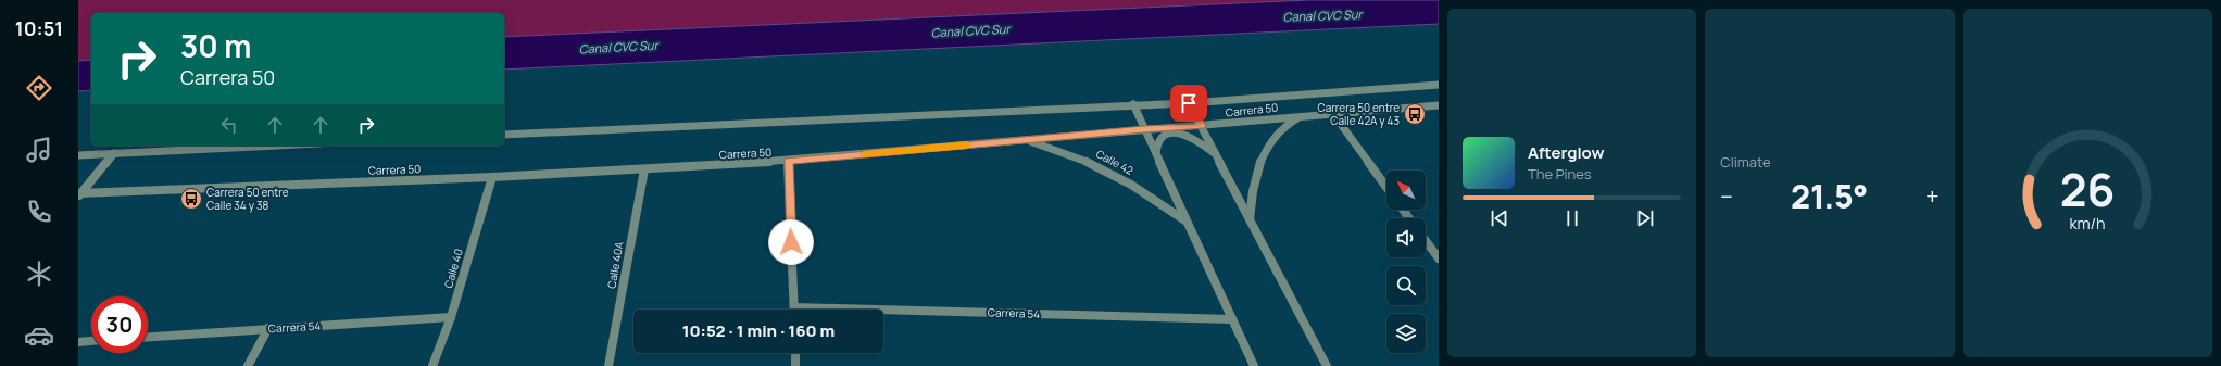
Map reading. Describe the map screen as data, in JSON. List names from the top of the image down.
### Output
{
  "streets": {
    "street": [
      "Carrera 50",
      "Calle 42",
      "Calle 40A",
      "Calle 40",
      "Carrera 54"
    ]
  },
  "crossings": [
    ["Carrera 50", "Calle 42"],
    ["Carrera 50", "Calle 40A"],
    ["Carrera 50", "Calle 40"],
    ["Calle 40", "Carrera 54"]
  ],
  "water": ["Canal CVC Sur"],
  "places": {
    "bus stop": ["Carrera 50 entre Calle 42A y 43", "Carrera 50 entre Calle 34 y 38"]
  },
  "north": "top left",
  "page": {
    "tabs": "10:51",
    "tile": "Climate",
    "turn": ["30 m", "Carrera 50"],
    "song": ["Afterglow", "The Pines"],
    "heat": ["−", "21.5°", "+"],
    "limit": "30",
    "trip": "10:52 · 1 min · 160 m",
    "gauge": ["26", "km/h"]
  }
}
